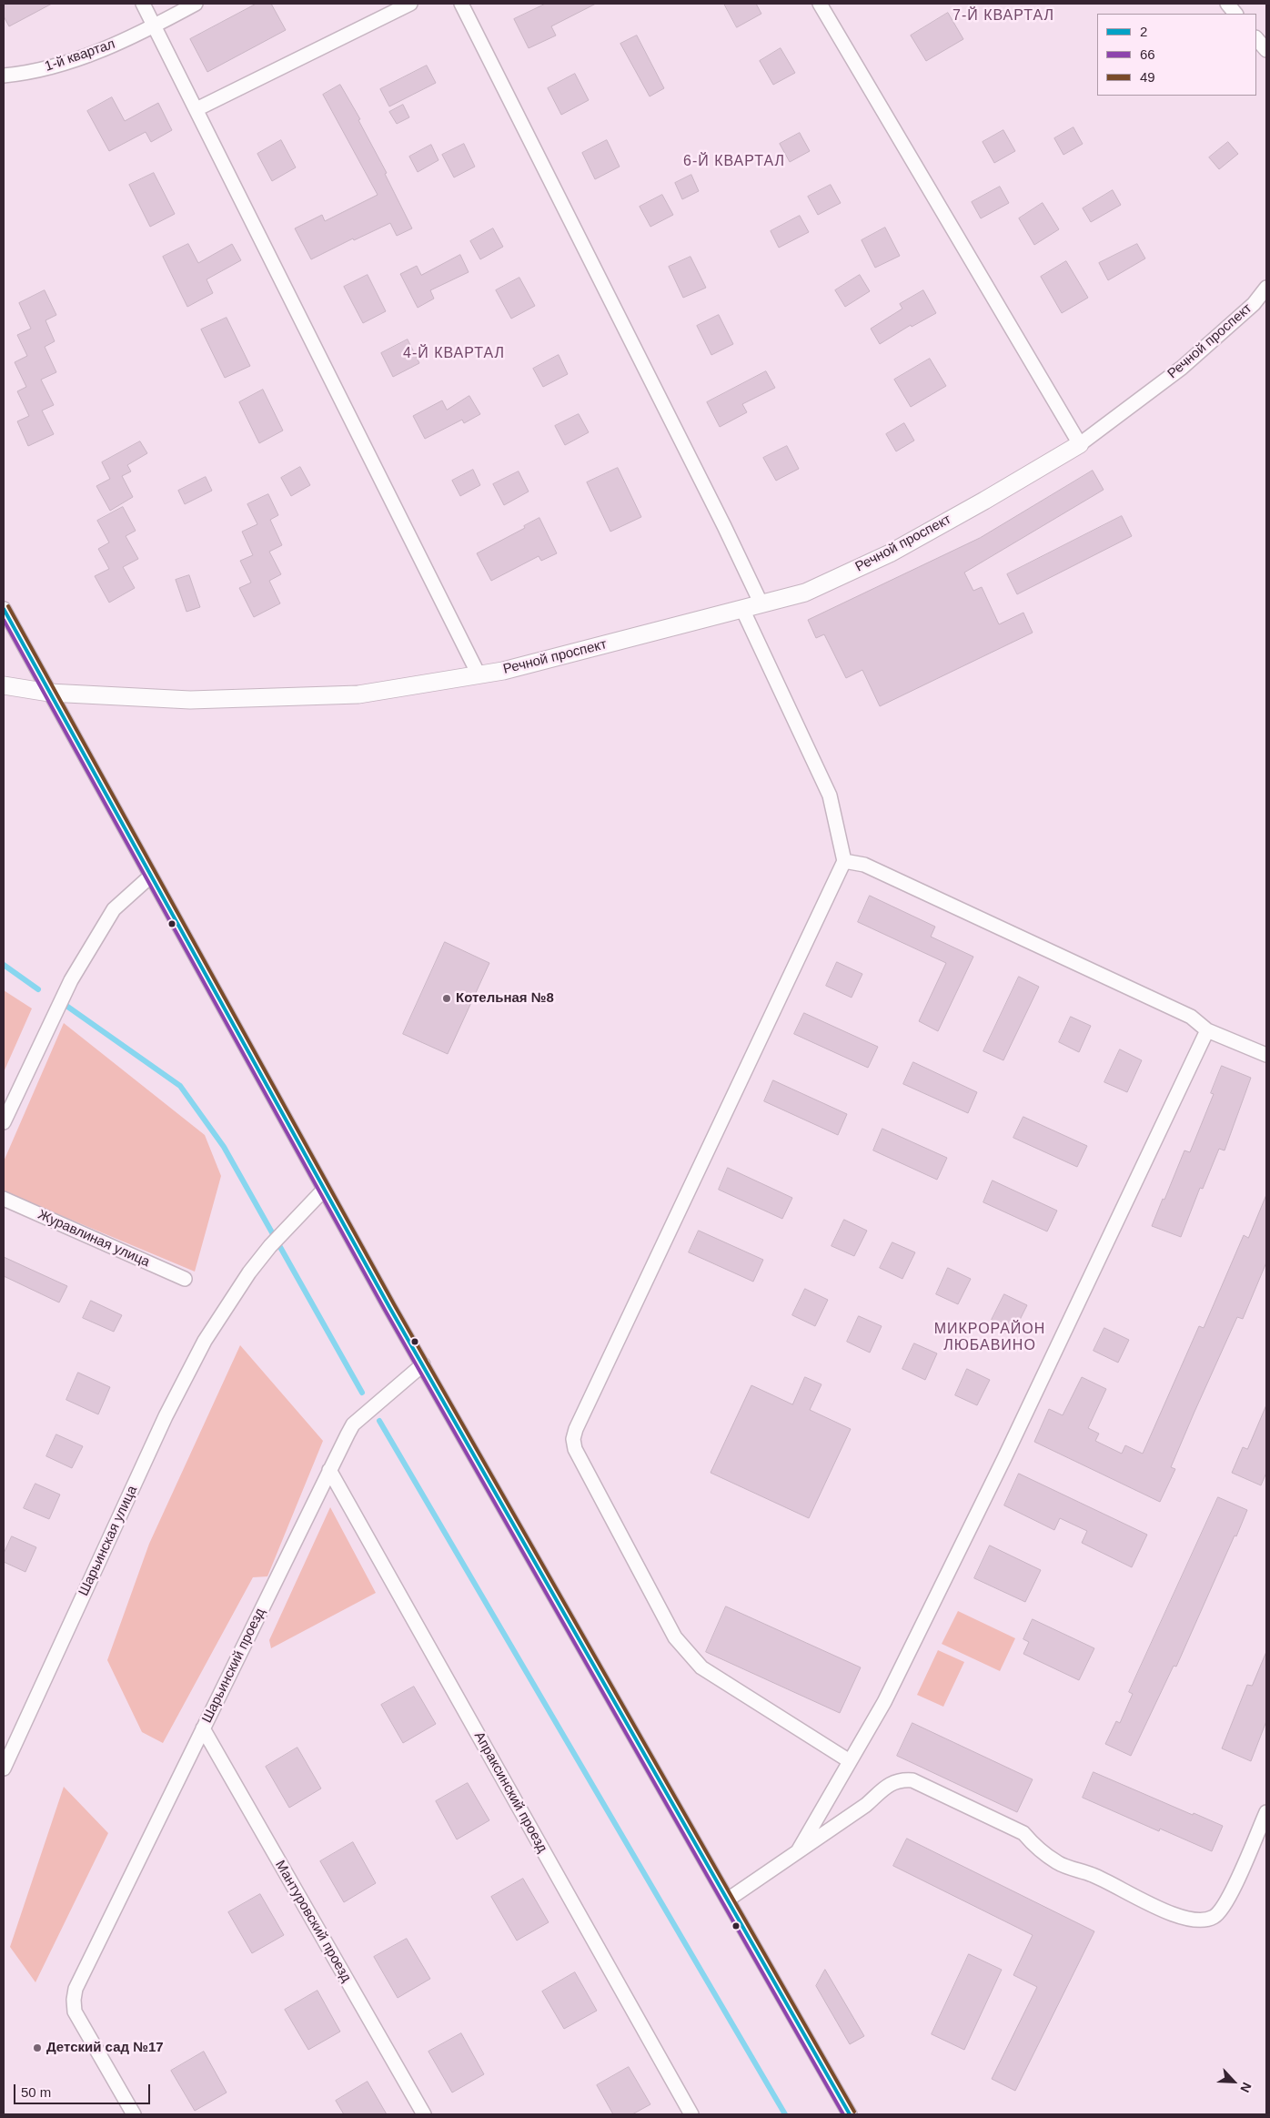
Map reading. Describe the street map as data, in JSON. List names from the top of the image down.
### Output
{
  "streets": {
    "street": [
      "1-й квартал",
      "Речной проспект",
      "Журавлиная улица",
      "Шарьинская улица",
      "Шарьинский проезд",
      "Апраксинский проезд",
      "Мантуровский проезд"
    ]
  },
  "crossings": [
    ["Шарьинский проезд", "Апраксинский проезд"],
    ["Шарьинский проезд", "Мантуровский проезд"]
  ],
  "districts": [
    "7-Й КВАРТАЛ",
    "6-Й КВАРТАЛ",
    "4-Й КВАРТАЛ",
    "МИКРОРАЙОН ЛЮБАВИНО"
  ],
  "places": ["Котельная №8", "Детский сад №17"],
  "lines": ["transit line 49", "transit line 2", "transit line 66"],
  "legend": ["2", "66", "49"],
  "scale_bar": "50 m",
  "north": "bottom right"
}
